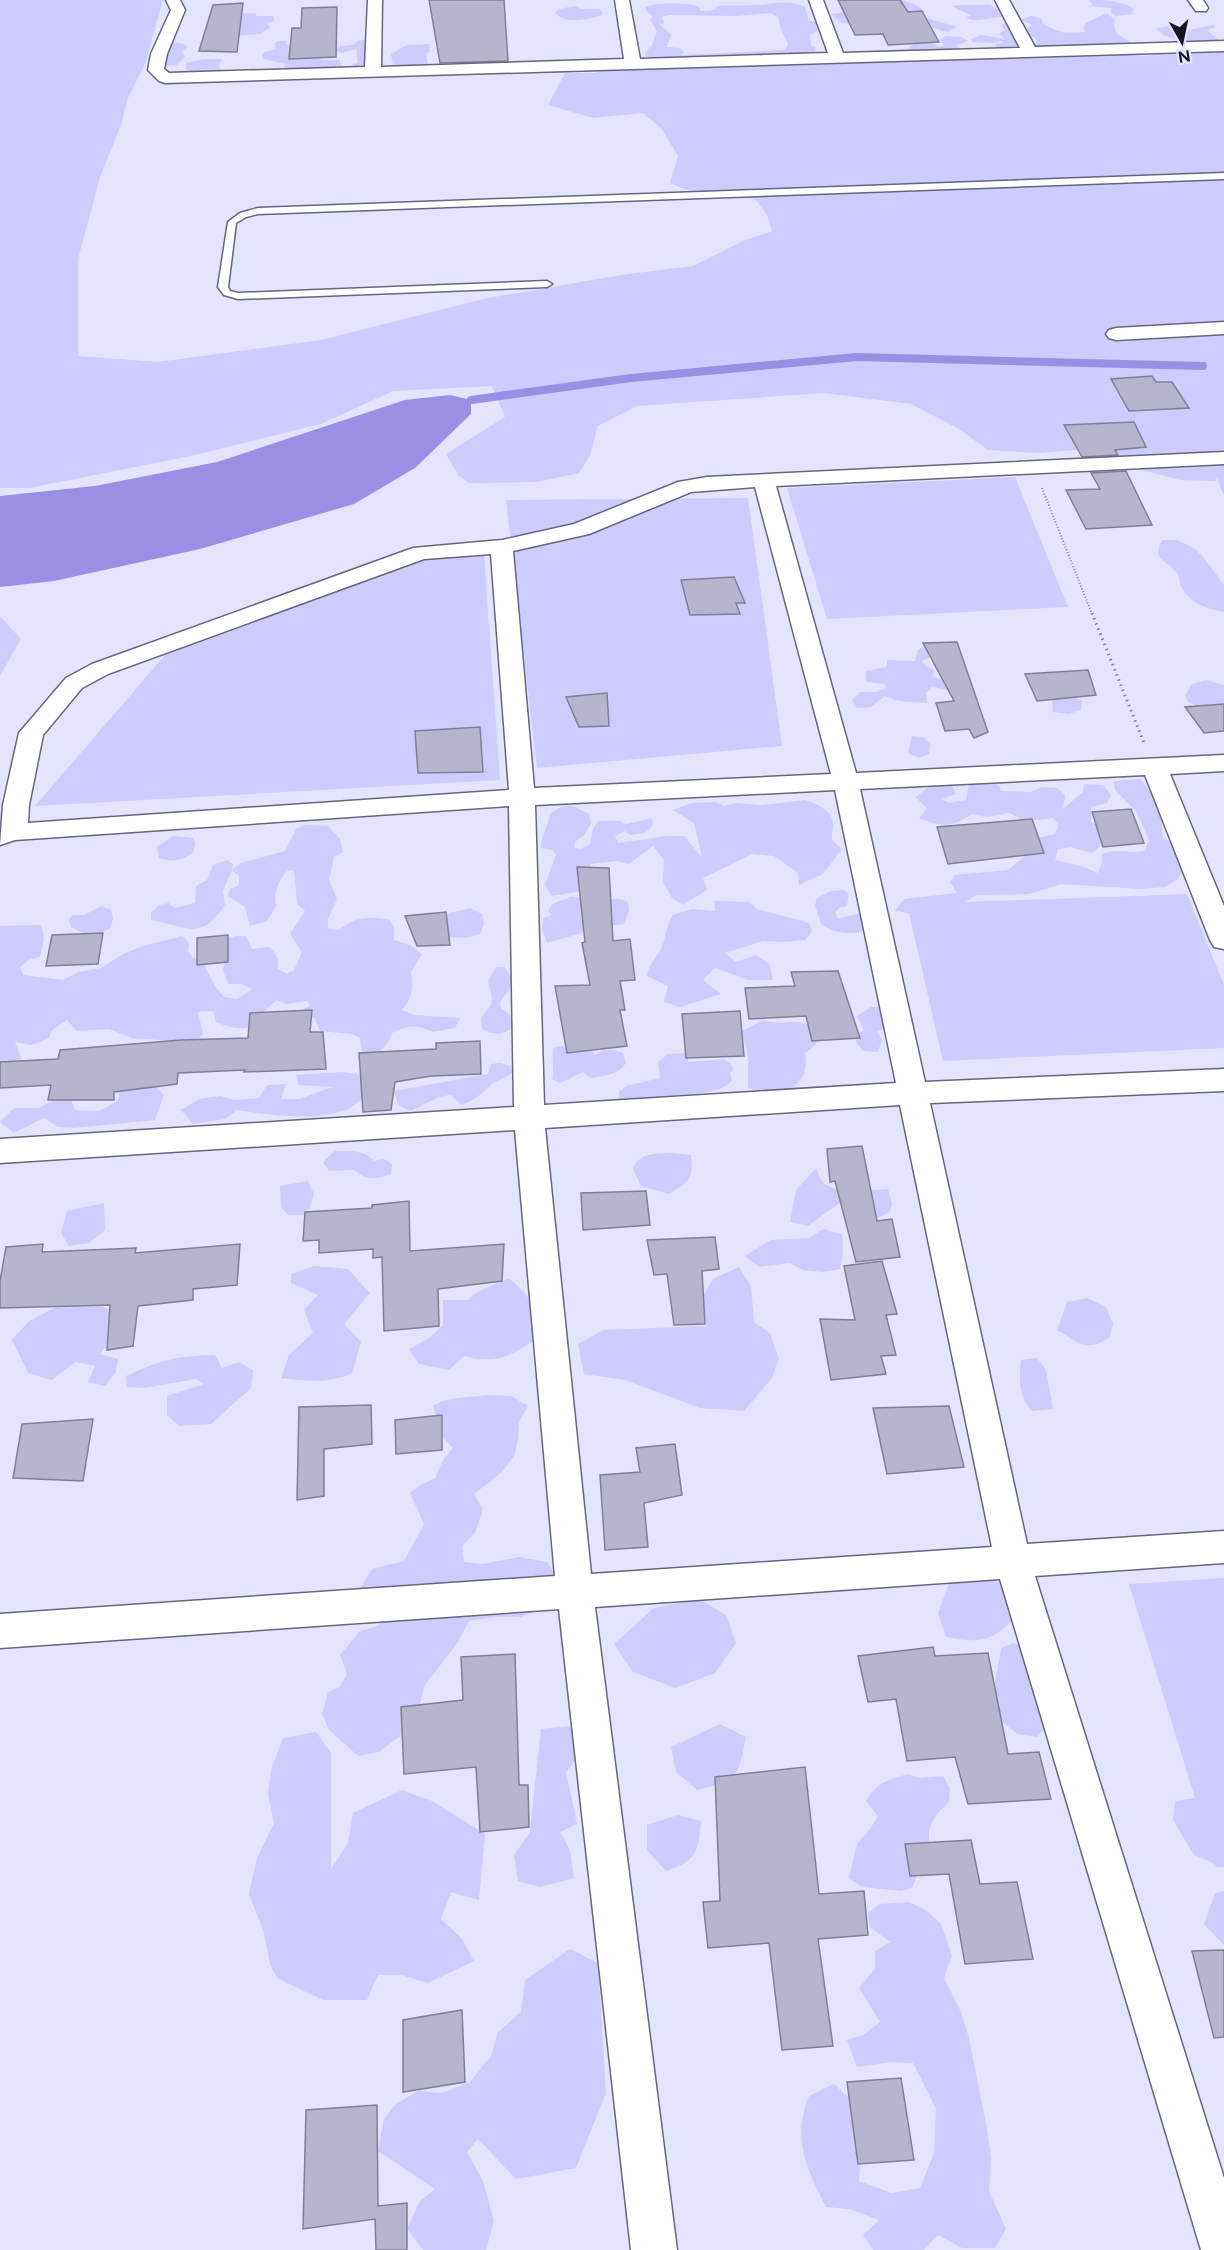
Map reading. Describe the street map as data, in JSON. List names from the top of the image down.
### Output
{
  "north": "bottom"
}
